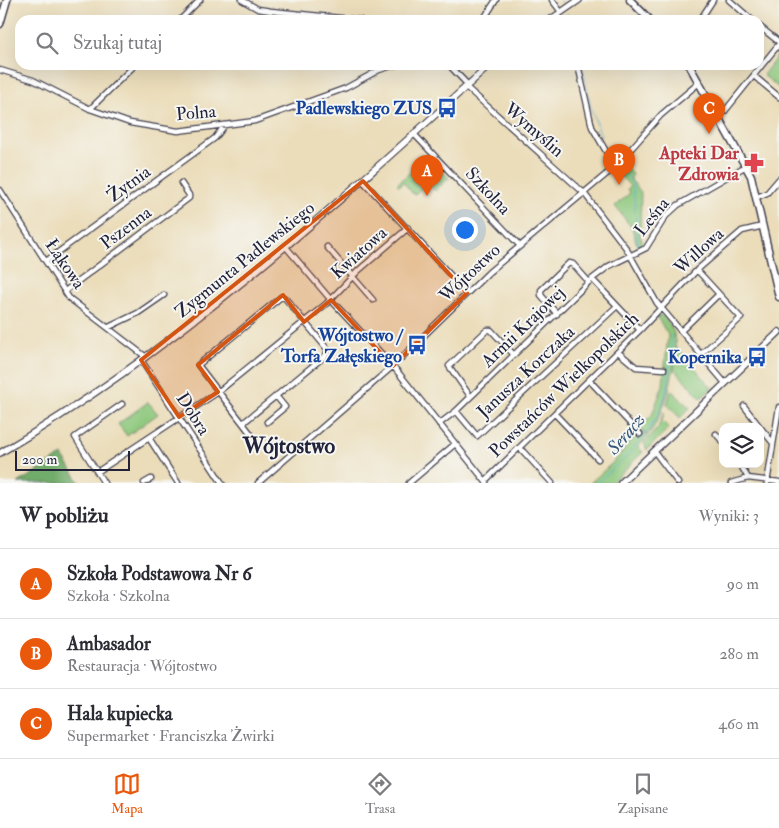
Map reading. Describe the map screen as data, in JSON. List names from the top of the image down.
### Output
{
  "streets": {
    "street": [
      "Polna",
      "Wymyślin",
      "Żytnia",
      "Szkolna",
      "Leśna",
      "Pszenna",
      "Willowa",
      "Kwiatowa",
      "Zygmunta Padlewskiego",
      "Łąkowa",
      "Wójtostwo",
      "Armii Krajowej",
      "Janusza Korczaka",
      "Powstańców Wielkopolskich",
      "Dobra"
    ]
  },
  "crossings": [
    ["Polna", "Żytnia"],
    ["Wymyślin", "Leśna"],
    ["Wymyślin", "Willowa"],
    ["Wymyślin", "Zygmunta Padlewskiego"],
    ["Wymyślin", "Wójtostwo"],
    ["Wymyślin", "Armii Krajowej"],
    ["Wymyślin", "Powstańców Wielkopolskich"],
    ["Żytnia", "Łąkowa"],
    ["Szkolna", "Zygmunta Padlewskiego"],
    ["Szkolna", "Wójtostwo"],
    ["Leśna", "Armii Krajowej"],
    ["Pszenna", "Łąkowa"],
    ["Willowa", "Powstańców Wielkopolskich"],
    ["Kwiatowa", "Dobra"],
    ["Zygmunta Padlewskiego", "Łąkowa"],
    ["Zygmunta Padlewskiego", "Dobra"],
    ["Łąkowa", "Dobra"],
    ["Armii Krajowej", "Janusza Korczaka"]
  ],
  "districts": ["Wójtostwo"],
  "water": ["Seracz"],
  "places": {
    "bus stop": ["Padlewskiego ZUS", "Wójtostwo / Torfa Załęskiego", "Kopernika"],
    "pharmacy": ["Apteki Dar Zdrowia"]
  },
  "scale_bar": "200 m",
  "page": {
    "search": "Szukaj tutaj",
    "pins": ["C", "B", "A"],
    "scale": "200 m",
    "heading": ["W pobliżu", "Wyniki: 3"],
    "list": [
      {
        "mark": "A",
        "name": "Szkoła Podstawowa Nr 6",
        "note": "Szkoła · Szkolna",
        "value": "90 m"
      },
      {
        "mark": "B",
        "name": "Ambasador",
        "note": "Restauracja · Wójtostwo",
        "value": "280 m"
      },
      {
        "mark": "C",
        "name": "Hala kupiecka",
        "note": "Supermarket · Franciszka Żwirki",
        "value": "460 m"
      }
    ],
    "nav": ["Mapa", "Trasa", "Zapisane"]
  }
}
